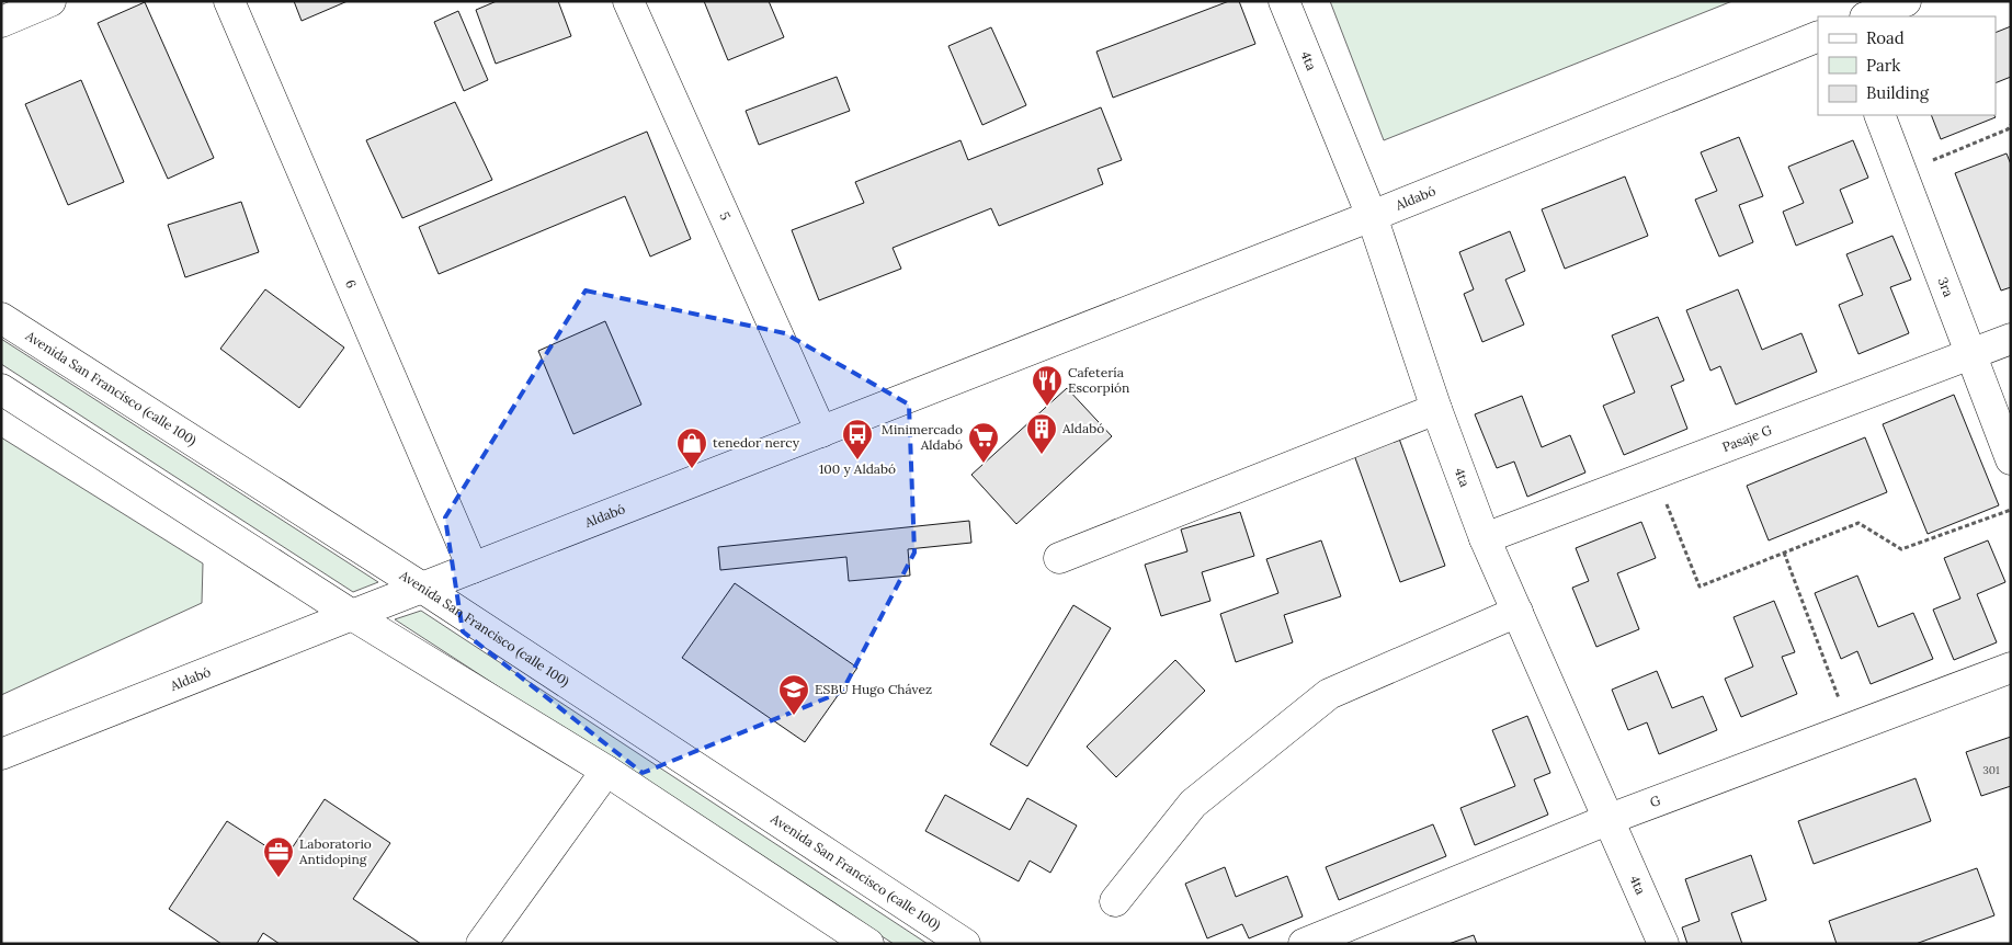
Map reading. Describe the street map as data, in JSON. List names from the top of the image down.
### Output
{
  "streets": {
    "main road": [
      "4ta",
      "Aldabó",
      "5",
      "6",
      "3ra",
      "Avenida San Francisco (calle 100)",
      "Pasaje G",
      "G"
    ]
  },
  "crossings": [
    ["4ta", "Aldabó"],
    ["4ta", "Pasaje G"],
    ["4ta", "G"],
    ["Aldabó", "5"],
    ["Aldabó", "6"],
    ["Aldabó", "Avenida San Francisco (calle 100)"],
    ["3ra", "Pasaje G"]
  ],
  "places": {
    "restaurant": ["Cafetería Escorpión"],
    "building": ["Aldabó"],
    "bus stop": ["100 y Aldabó"],
    "supermarket": ["Minimercado Aldabó"],
    "shop": ["tenedor nercy"],
    "school or university": ["ESBU Hugo Chávez"],
    "office": ["Laboratorio Antidoping"]
  },
  "house_numbers": ["301"],
  "legend": ["Road", "Park", "Building"]
}
